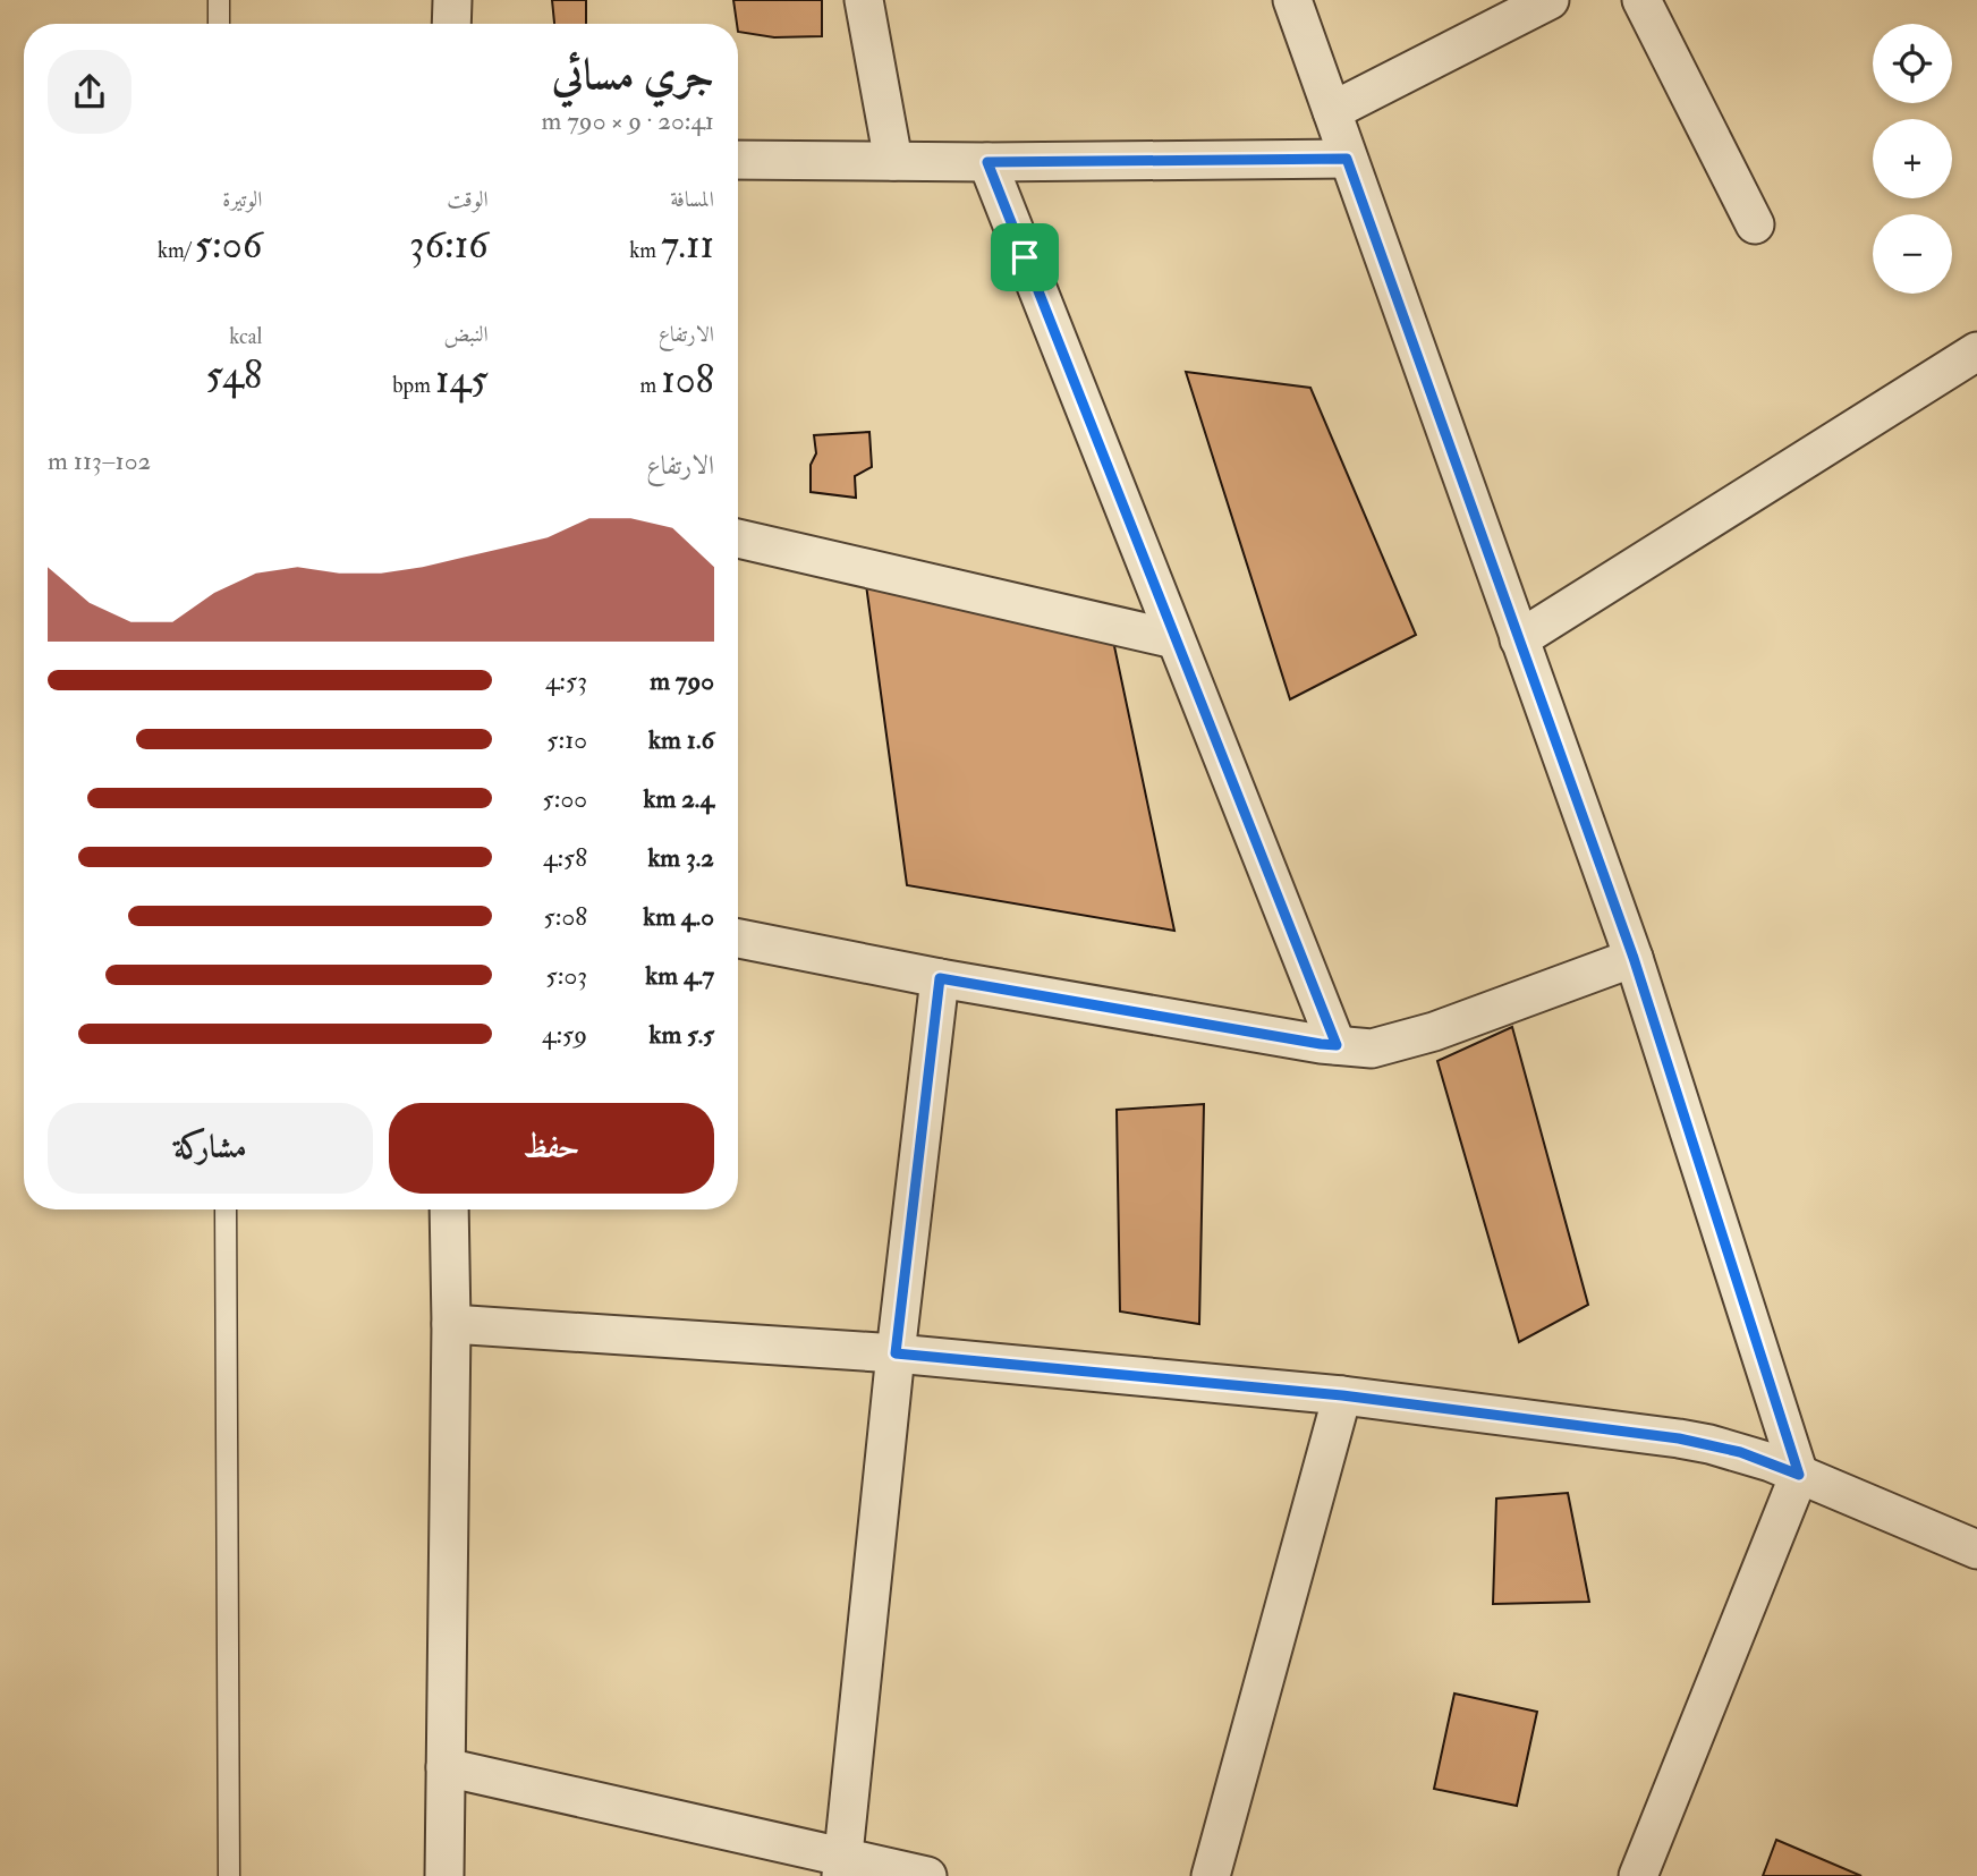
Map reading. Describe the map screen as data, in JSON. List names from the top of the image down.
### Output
{
  "page": {
    "map_buttons": ["+", "−"],
    "heading": ["جري مسائي", "20:41 · 9 × 790 m"],
    "stats": [
      ["المسافة", "7.11 km"],
      ["الوقت", "36:16"],
      ["الوتيرة", "5:06 /km"],
      ["الارتفاع", "108 m"],
      ["النبض", "145 bpm"],
      ["kcal", "548"]
    ],
    "chart": ["الارتفاع", "102–113 m"],
    "list": [
      {
        "name": "790 m",
        "note": "4:53"
      },
      {
        "name": "1.6 km",
        "note": "5:10"
      },
      {
        "name": "2.4 km",
        "note": "5:00"
      },
      {
        "name": "3.2 km",
        "note": "4:58"
      },
      {
        "name": "4.0 km",
        "note": "5:08"
      },
      {
        "name": "4.7 km",
        "note": "5:03"
      },
      {
        "name": "5.5 km",
        "note": "4:59"
      }
    ],
    "buttons": ["حفظ", "مشاركة"]
  }
}
